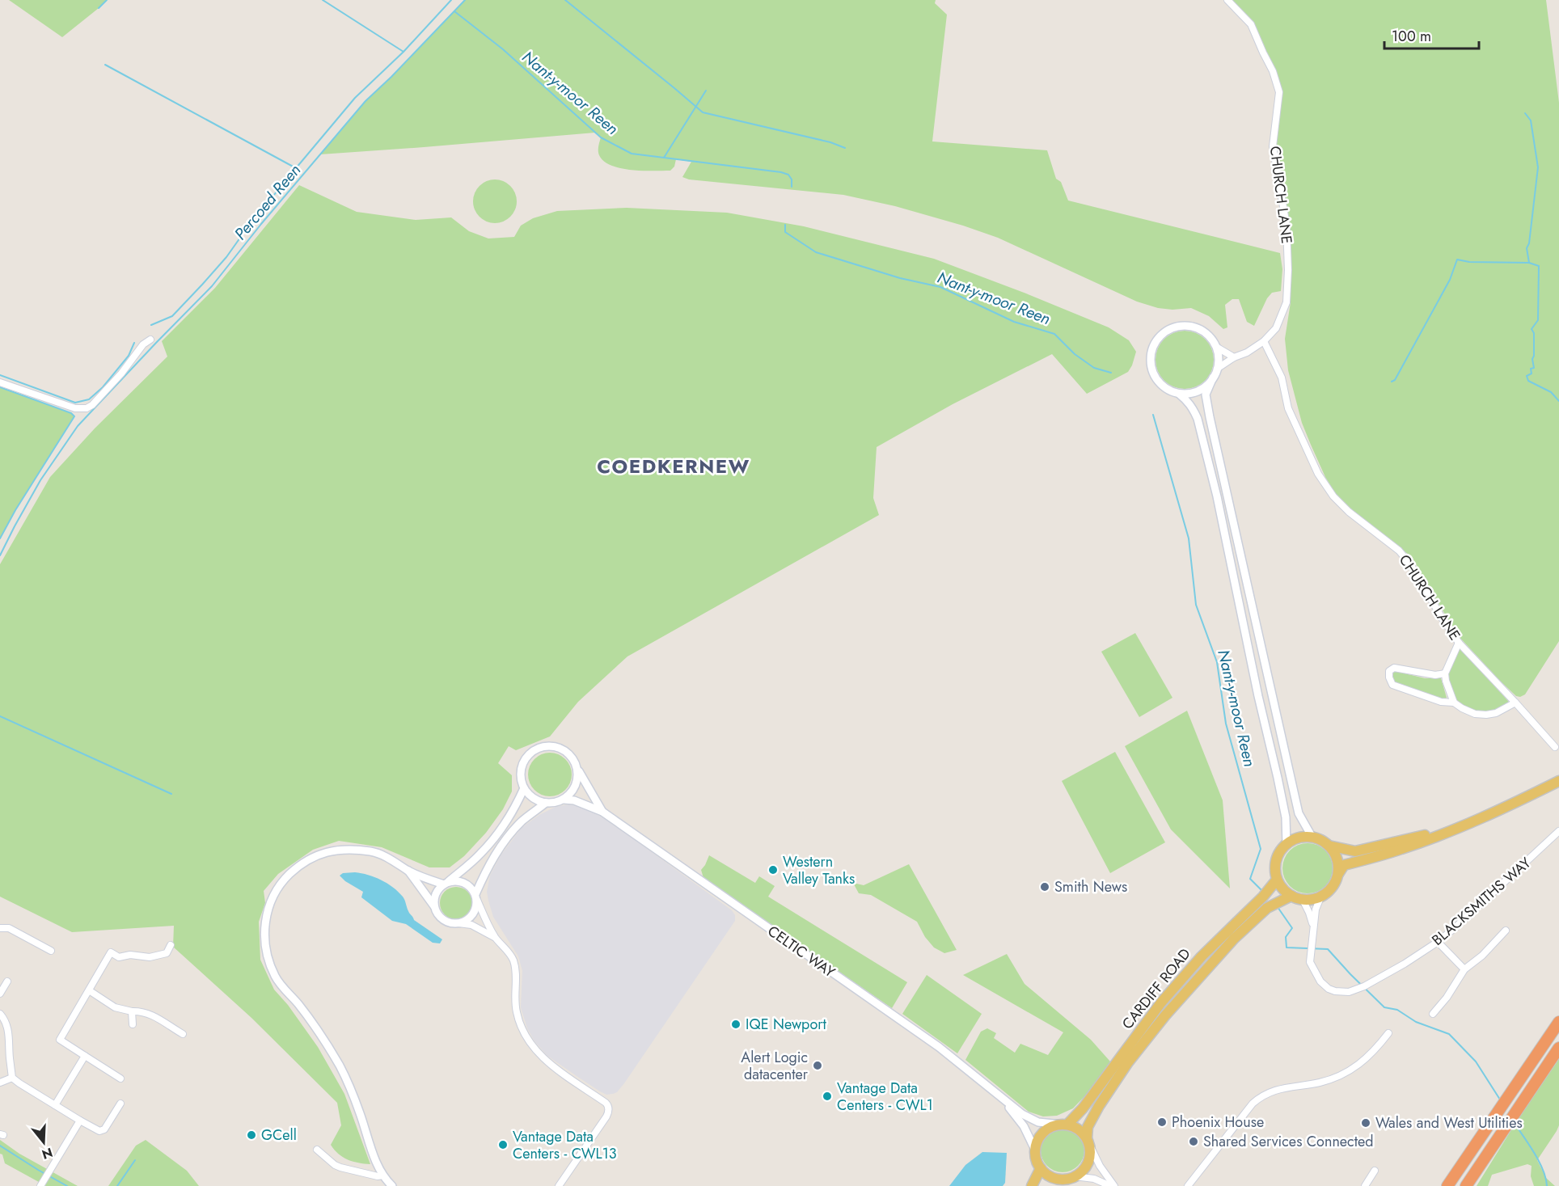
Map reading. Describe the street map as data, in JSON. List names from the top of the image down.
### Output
{
  "streets": {
    "main road": ["CARDIFF ROAD"],
    "street": ["CHURCH LANE", "BLACKSMITHS WAY", "CELTIC WAY"]
  },
  "crossings": [
    ["BLACKSMITHS WAY", "CARDIFF ROAD"],
    ["CELTIC WAY", "CARDIFF ROAD"]
  ],
  "districts": ["COEDKERNEW"],
  "water": ["Nant-y-moor Reen", "Percoed Reen"],
  "places": [
    "Western Valley Tanks",
    "Smith News",
    "IQE Newport",
    "Alert Logic datacenter",
    "Vantage Data Centers - CWL1",
    "Phoenix House",
    "Wales and West Utilities",
    "GCell",
    "Shared Services Connected",
    "Vantage Data Centers - CWL13"
  ],
  "scale_bar": "100 m",
  "north": "bottom"
}
